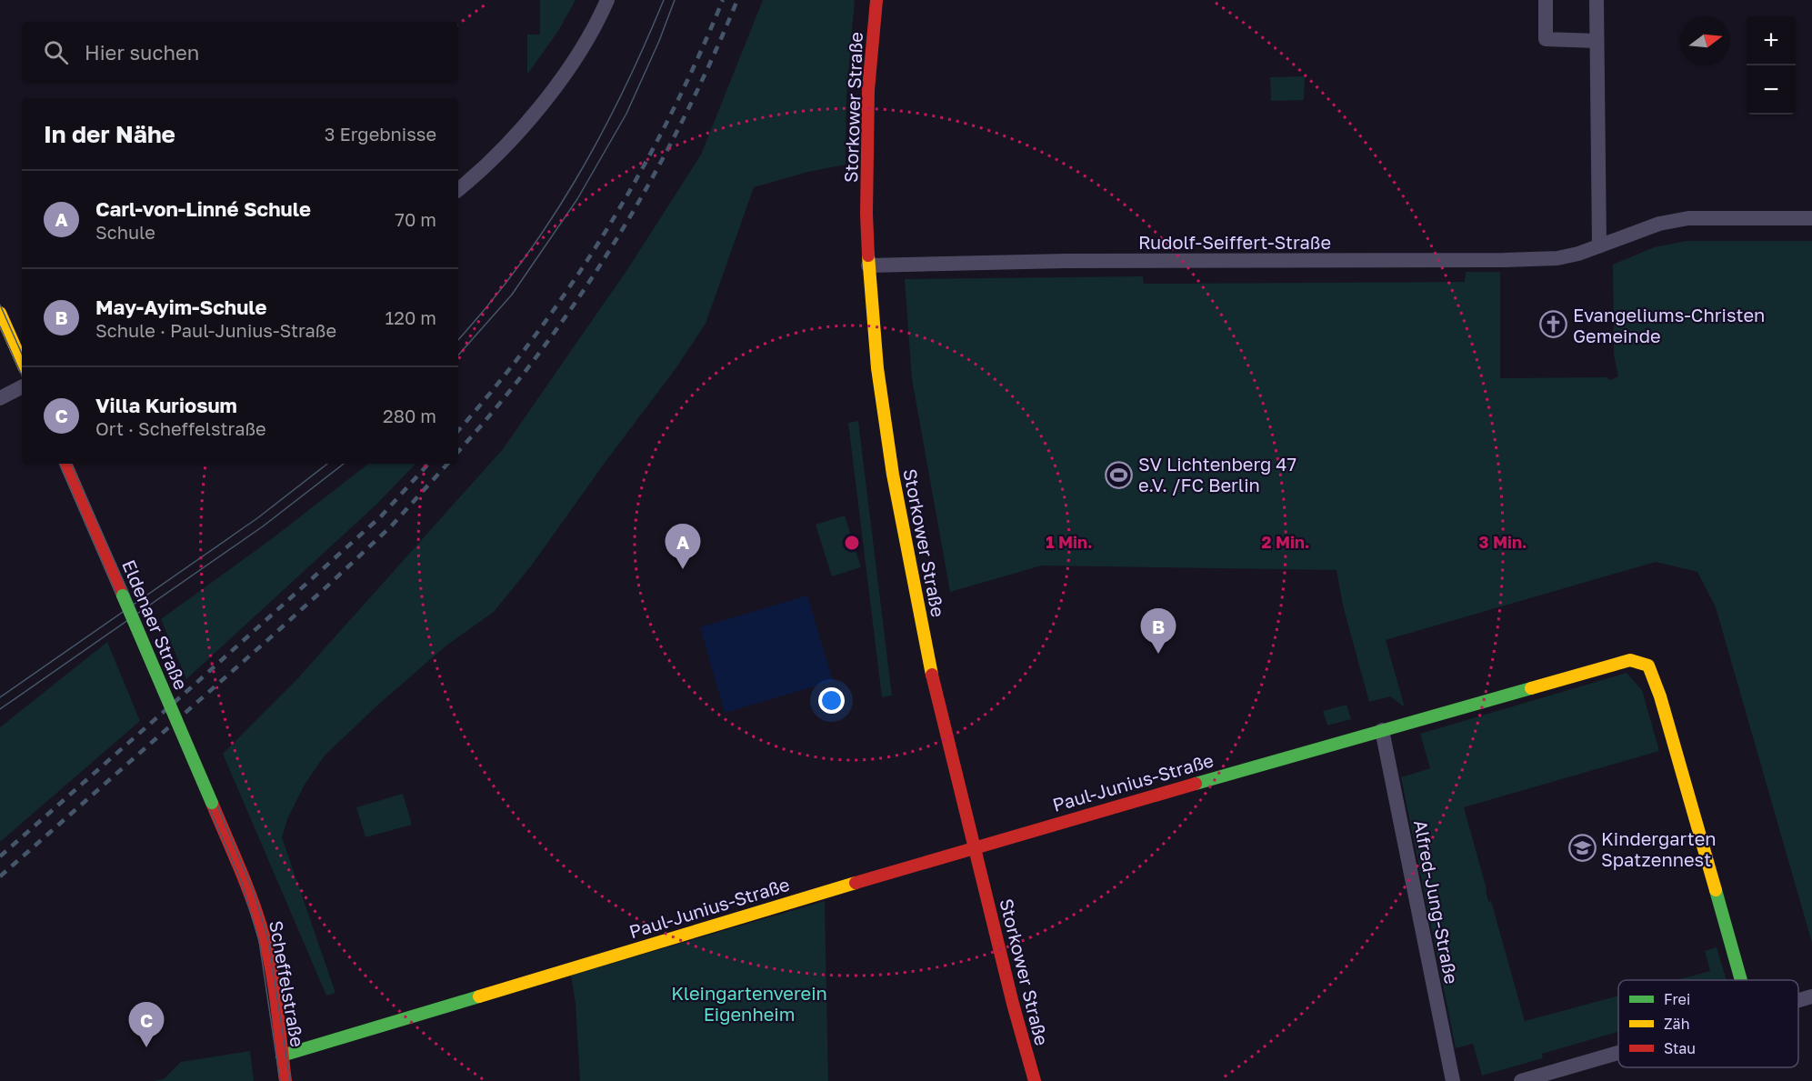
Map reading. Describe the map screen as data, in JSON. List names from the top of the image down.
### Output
{
  "streets": {
    "street": [
      "Storkower Straße",
      "Rudolf-Seiffert-Straße",
      "Eldenaer Straße",
      "Paul-Junius-Straße",
      "Alfred-Jung-Straße",
      "Scheffelstraße"
    ]
  },
  "crossings": [
    ["Storkower Straße", "Rudolf-Seiffert-Straße"],
    ["Storkower Straße", "Paul-Junius-Straße"],
    ["Eldenaer Straße", "Scheffelstraße"],
    ["Paul-Junius-Straße", "Alfred-Jung-Straße"],
    ["Paul-Junius-Straße", "Scheffelstraße"]
  ],
  "parks": ["Kleingartenverein Eigenheim"],
  "places": {
    "church": ["Evangeliums-Christen Gemeinde"],
    "sports": ["SV Lichtenberg 47 e.V. /FC Berlin"],
    "school or university": ["Kindergarten Spatzennest"]
  },
  "legend": ["Frei", "Zäh", "Stau"],
  "north": "right",
  "page": {
    "map_buttons": ["+", "−"],
    "search": "Hier suchen",
    "heading": ["In der Nähe", "3 Ergebnisse"],
    "list": [
      {
        "mark": "A",
        "name": "Carl-von-Linné Schule",
        "note": "Schule",
        "value": "70 m"
      },
      {
        "mark": "B",
        "name": "May-Ayim-Schule",
        "note": "Schule · Paul-Junius-Straße",
        "value": "120 m"
      },
      {
        "mark": "C",
        "name": "Villa Kuriosum",
        "note": "Ort · Scheffelstraße",
        "value": "280 m"
      }
    ],
    "pins": ["A", "B", "C"]
  },
  "rings": ["1 Min.", "2 Min.", "3 Min."]
}
